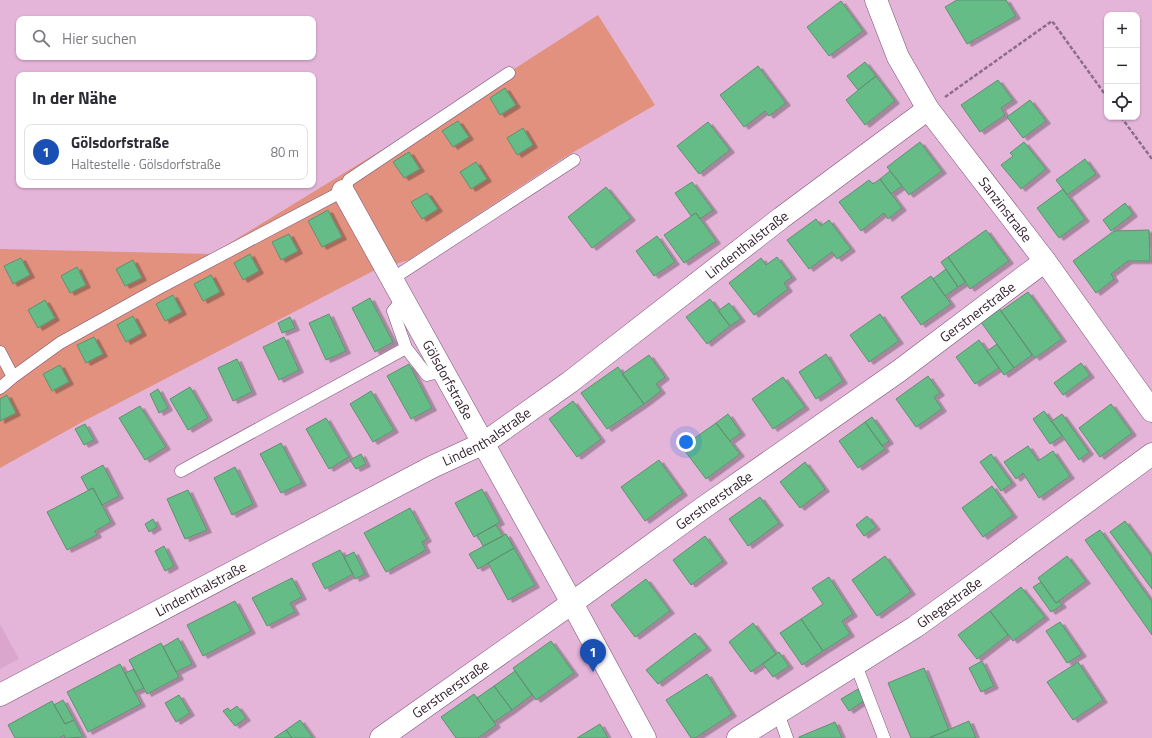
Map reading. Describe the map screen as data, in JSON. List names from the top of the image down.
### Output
{
  "streets": {
    "street": [
      "Sanzinstraße",
      "Lindenthalstraße",
      "Gerstnerstraße",
      "Gölsdorfstraße",
      "Ghegastraße"
    ]
  },
  "crossings": [
    ["Sanzinstraße", "Lindenthalstraße"],
    ["Sanzinstraße", "Gerstnerstraße"],
    ["Lindenthalstraße", "Gölsdorfstraße"],
    ["Gerstnerstraße", "Gölsdorfstraße"]
  ],
  "page": {
    "map_buttons": ["+", "−"],
    "search": "Hier suchen",
    "heading": "In der Nähe",
    "list": [
      {
        "mark": "1",
        "name": "Gölsdorfstraße",
        "note": "Haltestelle · Gölsdorfstraße",
        "value": "80 m"
      }
    ],
    "pins": "1"
  }
}
